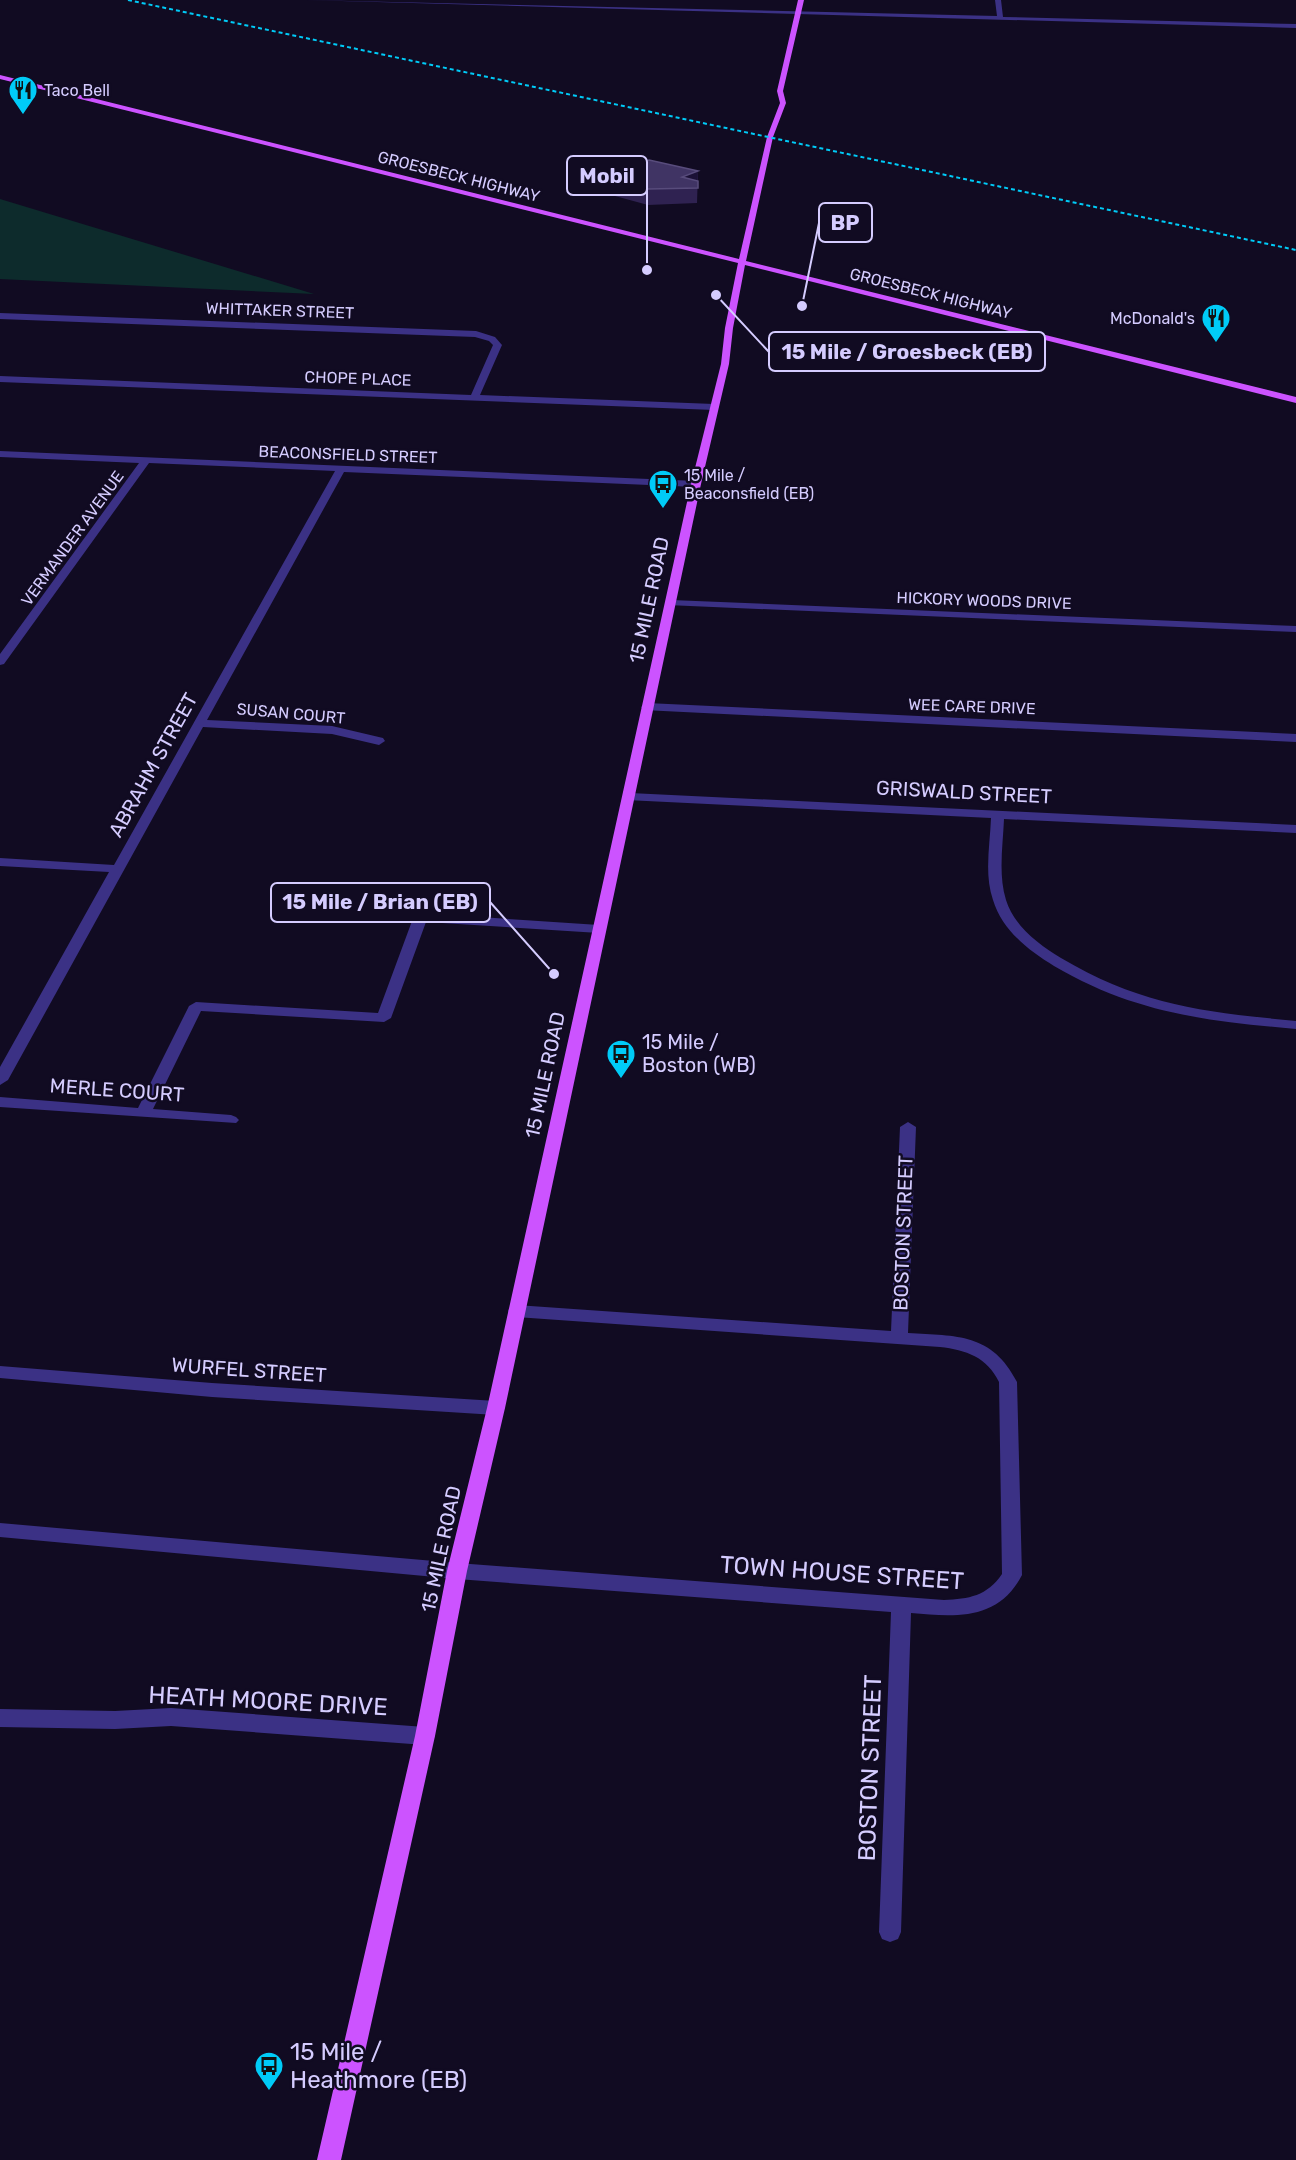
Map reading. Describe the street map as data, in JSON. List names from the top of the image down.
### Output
{
  "streets": {
    "main road": ["GROESBECK HIGHWAY", "15 MILE ROAD"],
    "street": [
      "WHITTAKER STREET",
      "CHOPE PLACE",
      "BEACONSFIELD STREET",
      "VERMANDER AVENUE",
      "HICKORY WOODS DRIVE",
      "WEE CARE DRIVE",
      "SUSAN COURT",
      "ABRAHM STREET",
      "GRISWALD STREET",
      "MERLE COURT",
      "BOSTON STREET",
      "WURFEL STREET",
      "TOWN HOUSE STREET",
      "HEATH MOORE DRIVE"
    ]
  },
  "crossings": [
    ["GROESBECK HIGHWAY", "15 MILE ROAD"],
    ["WHITTAKER STREET", "CHOPE PLACE"],
    ["CHOPE PLACE", "15 MILE ROAD"],
    ["BEACONSFIELD STREET", "VERMANDER AVENUE"],
    ["BEACONSFIELD STREET", "15 MILE ROAD"],
    ["BEACONSFIELD STREET", "ABRAHM STREET"],
    ["15 MILE ROAD", "HICKORY WOODS DRIVE"],
    ["15 MILE ROAD", "WEE CARE DRIVE"],
    ["15 MILE ROAD", "GRISWALD STREET"],
    ["15 MILE ROAD", "WURFEL STREET"],
    ["15 MILE ROAD", "TOWN HOUSE STREET"],
    ["15 MILE ROAD", "HEATH MOORE DRIVE"],
    ["SUSAN COURT", "ABRAHM STREET"],
    ["BOSTON STREET", "TOWN HOUSE STREET"]
  ],
  "places": {
    "restaurant": ["Taco Bell", "McDonald's"],
    "other": [
      "Mobil",
      "15 Mile / Groesbeck (EB)",
      "BP",
      "15 Mile / Brian (EB)"
    ],
    "bus stop": ["15 Mile / Beaconsfield (EB)", "15 Mile / Boston (WB)", "15 Mile / Heathmore (EB)"]
  }
}
